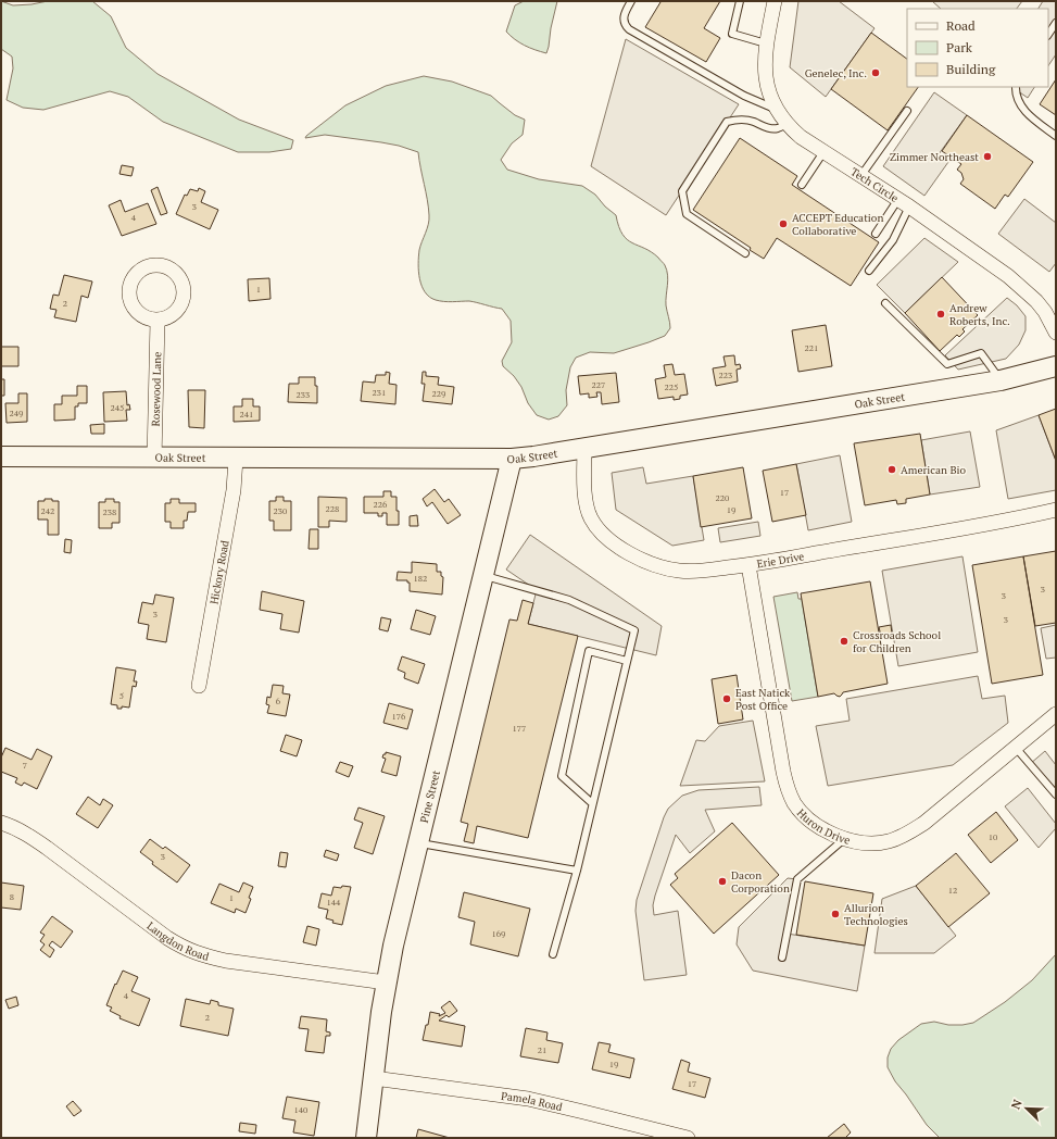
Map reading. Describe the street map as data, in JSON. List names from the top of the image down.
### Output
{
  "streets": {
    "main road": ["Oak Street", "Pine Street"],
    "street": [
      "Tech Circle",
      "Rosewood Lane",
      "Erie Drive",
      "Hickory Road",
      "Huron Drive",
      "Langdon Road",
      "Pamela Road"
    ]
  },
  "crossings": [
    ["Rosewood Lane", "Oak Street"],
    ["Oak Street", "Erie Drive"],
    ["Oak Street", "Hickory Road"],
    ["Oak Street", "Pine Street"],
    ["Erie Drive", "Huron Drive"],
    ["Pine Street", "Langdon Road"],
    ["Pine Street", "Pamela Road"]
  ],
  "places": [
    "Genelec, Inc.",
    "Zimmer Northeast",
    "ACCEPT Education Collaborative",
    "Andrew Roberts, Inc.",
    "American Bio",
    "Crossroads School for Children",
    "East Natick Post Office",
    "Dacon Corporation",
    "Allurion Technologies"
  ],
  "house_numbers": [
    "3",
    "4",
    "1",
    "2",
    "221",
    "223",
    "227",
    "225",
    "231",
    "229",
    "233",
    "245",
    "249",
    "241",
    "17",
    "220",
    "226",
    "228",
    "19",
    "242",
    "230",
    "238",
    "182",
    "3",
    "3",
    "3",
    "3",
    "5",
    "6",
    "176",
    "177",
    "7",
    "10",
    "3",
    "12",
    "8",
    "1",
    "144",
    "169",
    "4",
    "2",
    "21",
    "19",
    "17",
    "140"
  ],
  "legend": ["Road", "Park", "Building"],
  "north": "top left"
}
